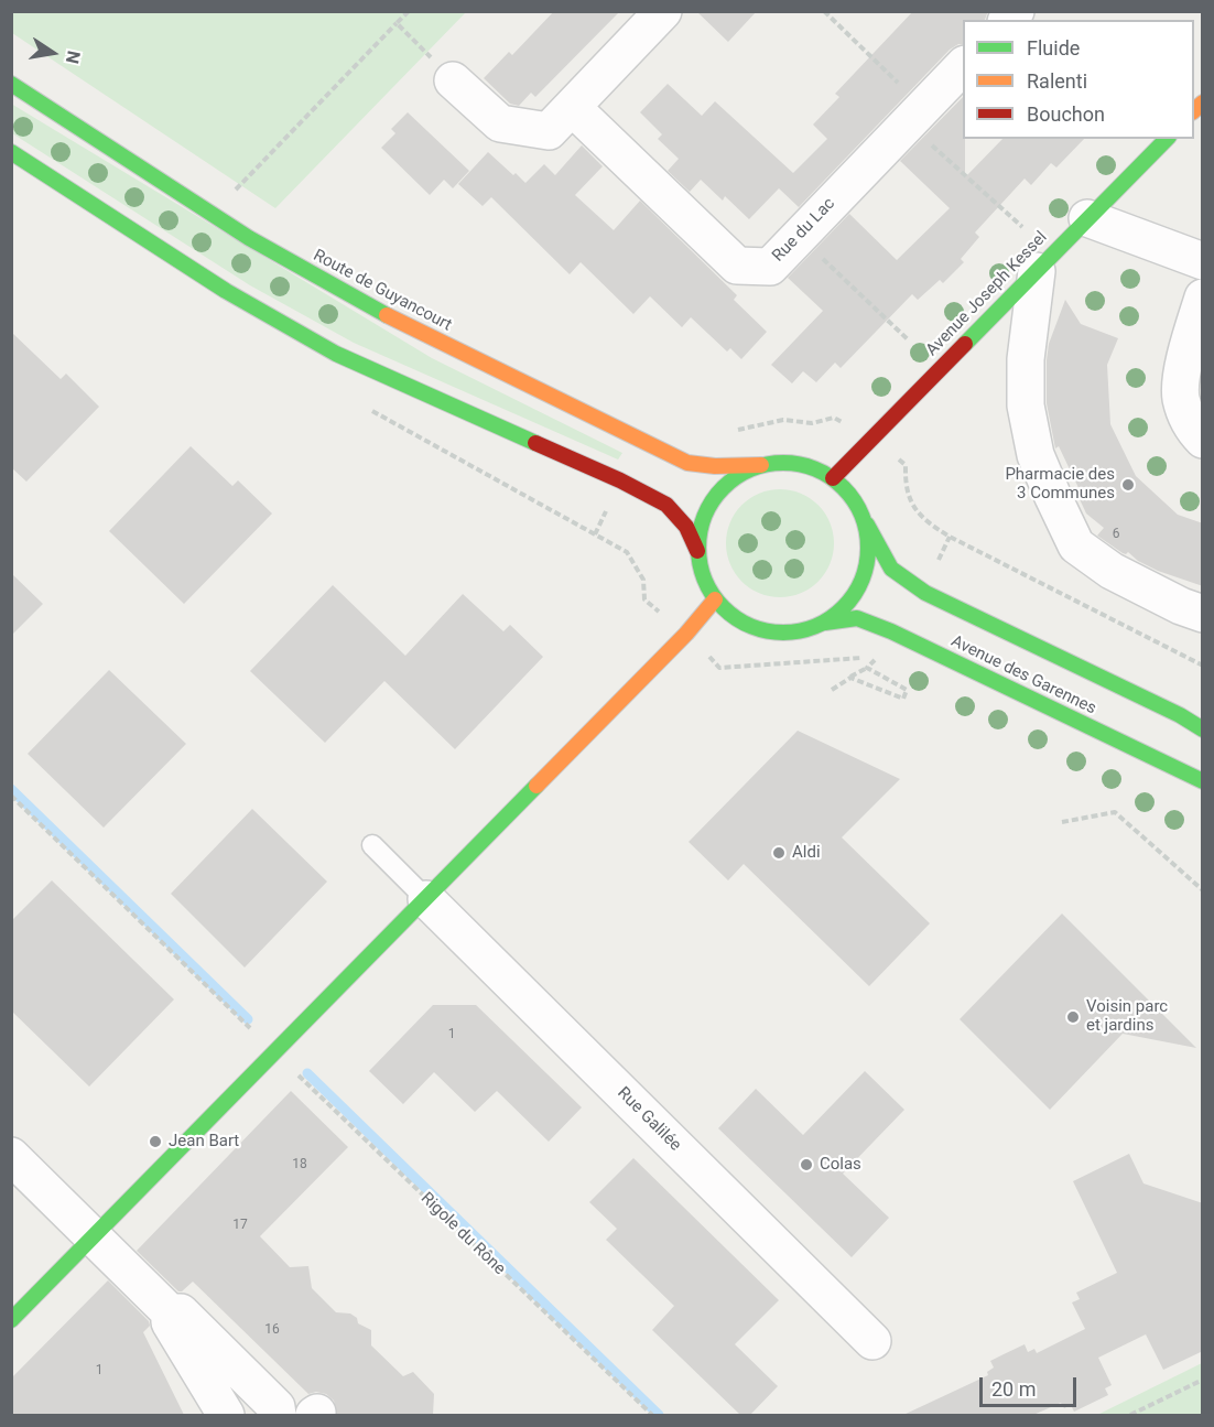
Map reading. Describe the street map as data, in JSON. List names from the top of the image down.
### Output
{
  "streets": {
    "main road": ["Route de Guyancourt", "Avenue Joseph Kessel", "Avenue des Garennes"],
    "street": ["Rue du Lac", "Rue Galilée"],
    "path": ["Rigole du Rône"]
  },
  "crossings": [
    ["Route de Guyancourt", "Avenue Joseph Kessel"],
    ["Route de Guyancourt", "Avenue des Garennes"],
    ["Avenue Joseph Kessel", "Avenue des Garennes"]
  ],
  "places": [
    "Pharmacie des 3 Communes",
    "Aldi",
    "Voisin parc et jardins",
    "Jean Bart",
    "Colas"
  ],
  "house_numbers": [
    "6",
    "1",
    "18",
    "17",
    "16",
    "1"
  ],
  "legend": ["Fluide", "Ralenti", "Bouchon"],
  "scale_bar": "20 m",
  "north": "right"
}
